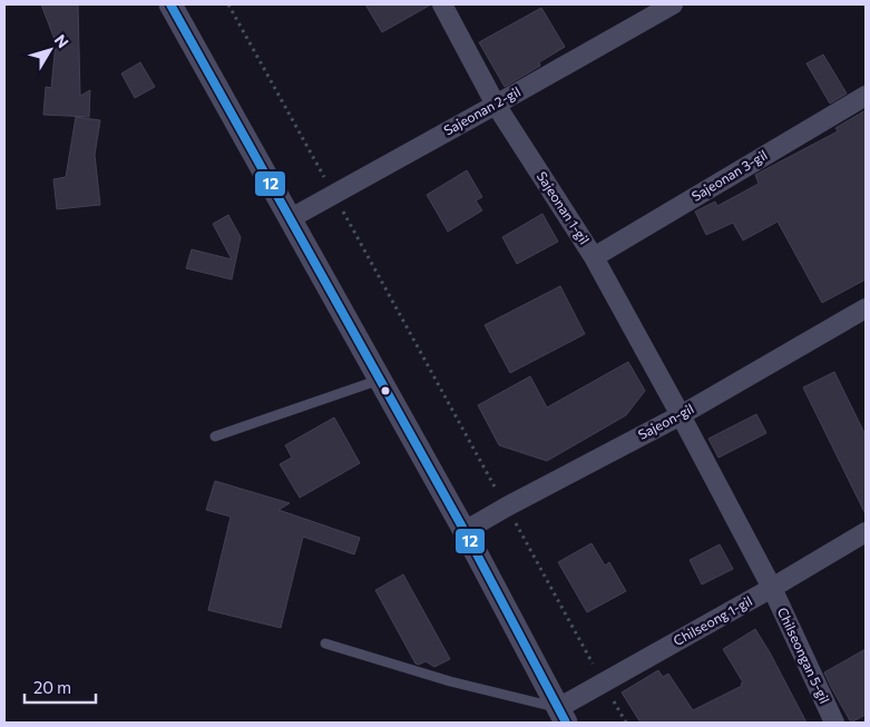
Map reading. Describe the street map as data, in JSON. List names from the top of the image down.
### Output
{
  "streets": {
    "street": [
      "Sajeonan 2-gil",
      "Sajeonan 3-gil",
      "Sajeonan 1-gil",
      "Sajeon-gil",
      "Chilseong 1-gil",
      "Chilseongan 5-gil"
    ]
  },
  "crossings": [
    ["Sajeonan 2-gil", "Sajeonan 1-gil"],
    ["Sajeonan 3-gil", "Sajeonan 1-gil"],
    ["Sajeonan 1-gil", "Sajeon-gil"],
    ["Sajeonan 1-gil", "Chilseong 1-gil"],
    ["Sajeonan 1-gil", "Chilseongan 5-gil"],
    ["Chilseong 1-gil", "Chilseongan 5-gil"]
  ],
  "lines": ["transit line 12"],
  "scale_bar": "20 m",
  "north": "top right"
}
